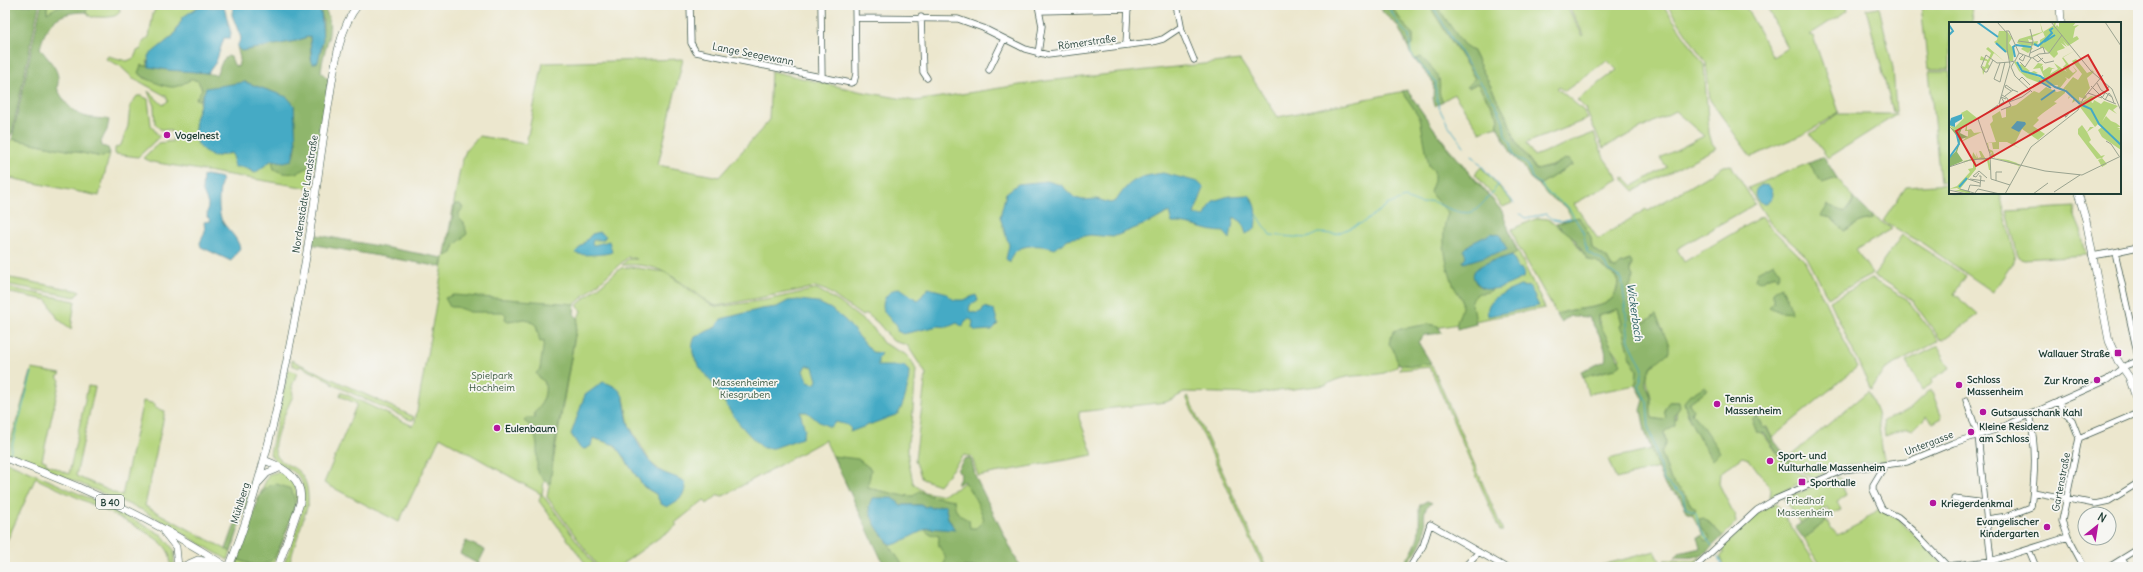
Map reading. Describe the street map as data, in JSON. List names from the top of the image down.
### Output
{
  "streets": {
    "main road": ["Nordenstädter Landstraße", "B 40", "Mühlberg"],
    "street": [
      "Römerstraße",
      "Lange Seegewann",
      "Untergasse",
      "Gartenstraße"
    ]
  },
  "crossings": [
    ["Römerstraße", "Lange Seegewann"],
    ["Nordenstädter Landstraße", "Mühlberg"],
    ["B 40", "Mühlberg"]
  ],
  "water": ["Wickerbach"],
  "parks": ["Spielpark Hochheim", "Massenheimer Kiesgruben", "Friedhof Massenheim"],
  "places": {
    "other": [
      "Vogelnest",
      "Zur Krone",
      "Schloss Massenheim",
      "Tennis Massenheim",
      "Gutsausschank Kahl",
      "Eulenbaum",
      "Kleine Residenz am Schloss",
      "Sport- und Kulturhalle Massenheim",
      "Kriegerdenkmal",
      "Evangelischer Kindergarten"
    ],
    "transit": ["Wallauer Straße", "Sporthalle"]
  },
  "north": "top right"
}
